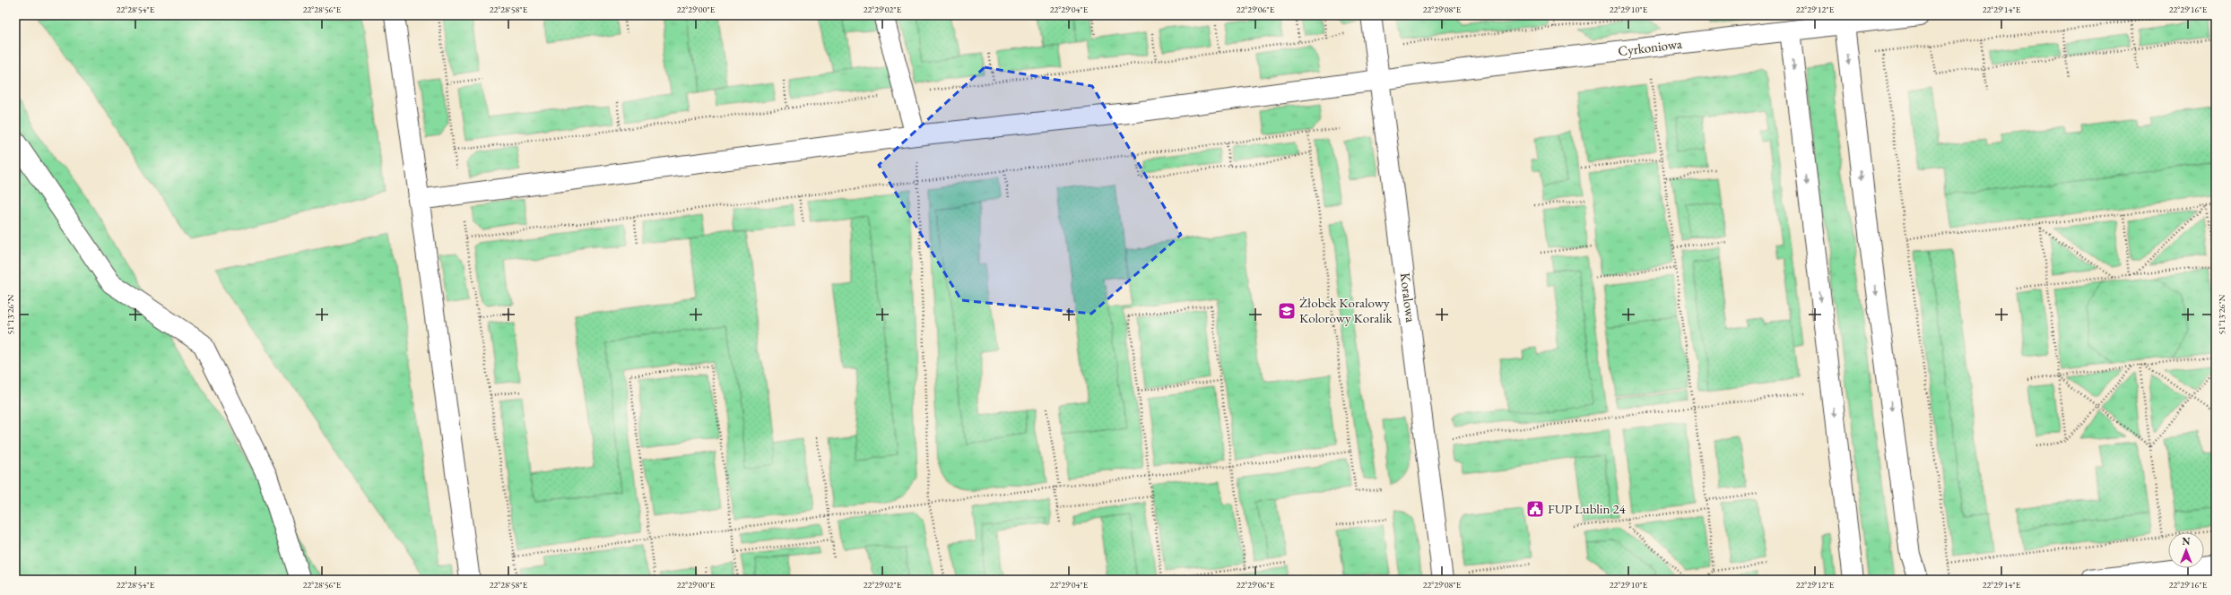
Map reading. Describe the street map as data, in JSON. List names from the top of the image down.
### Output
{
  "streets": {
    "street": ["Cyrkoniowa", "Koralowa"]
  },
  "crossings": [
    ["Cyrkoniowa", "Koralowa"]
  ],
  "places": {
    "school or university": ["Żłobek Koralowy Kolorowy Koralik"],
    "public building": ["FUP Lublin 24"]
  },
  "north": "top",
  "coordinates": [
    "22°28'54\"E",
    "22°28'56\"E",
    "22°28'58\"E",
    "22°29'00\"E",
    "22°29'02\"E",
    "22°29'04\"E",
    "22°29'06\"E",
    "22°29'08\"E",
    "22°29'10\"E",
    "22°29'12\"E",
    "22°29'14\"E",
    "22°29'16\"E",
    "51°13'26\"N"
  ]
}
